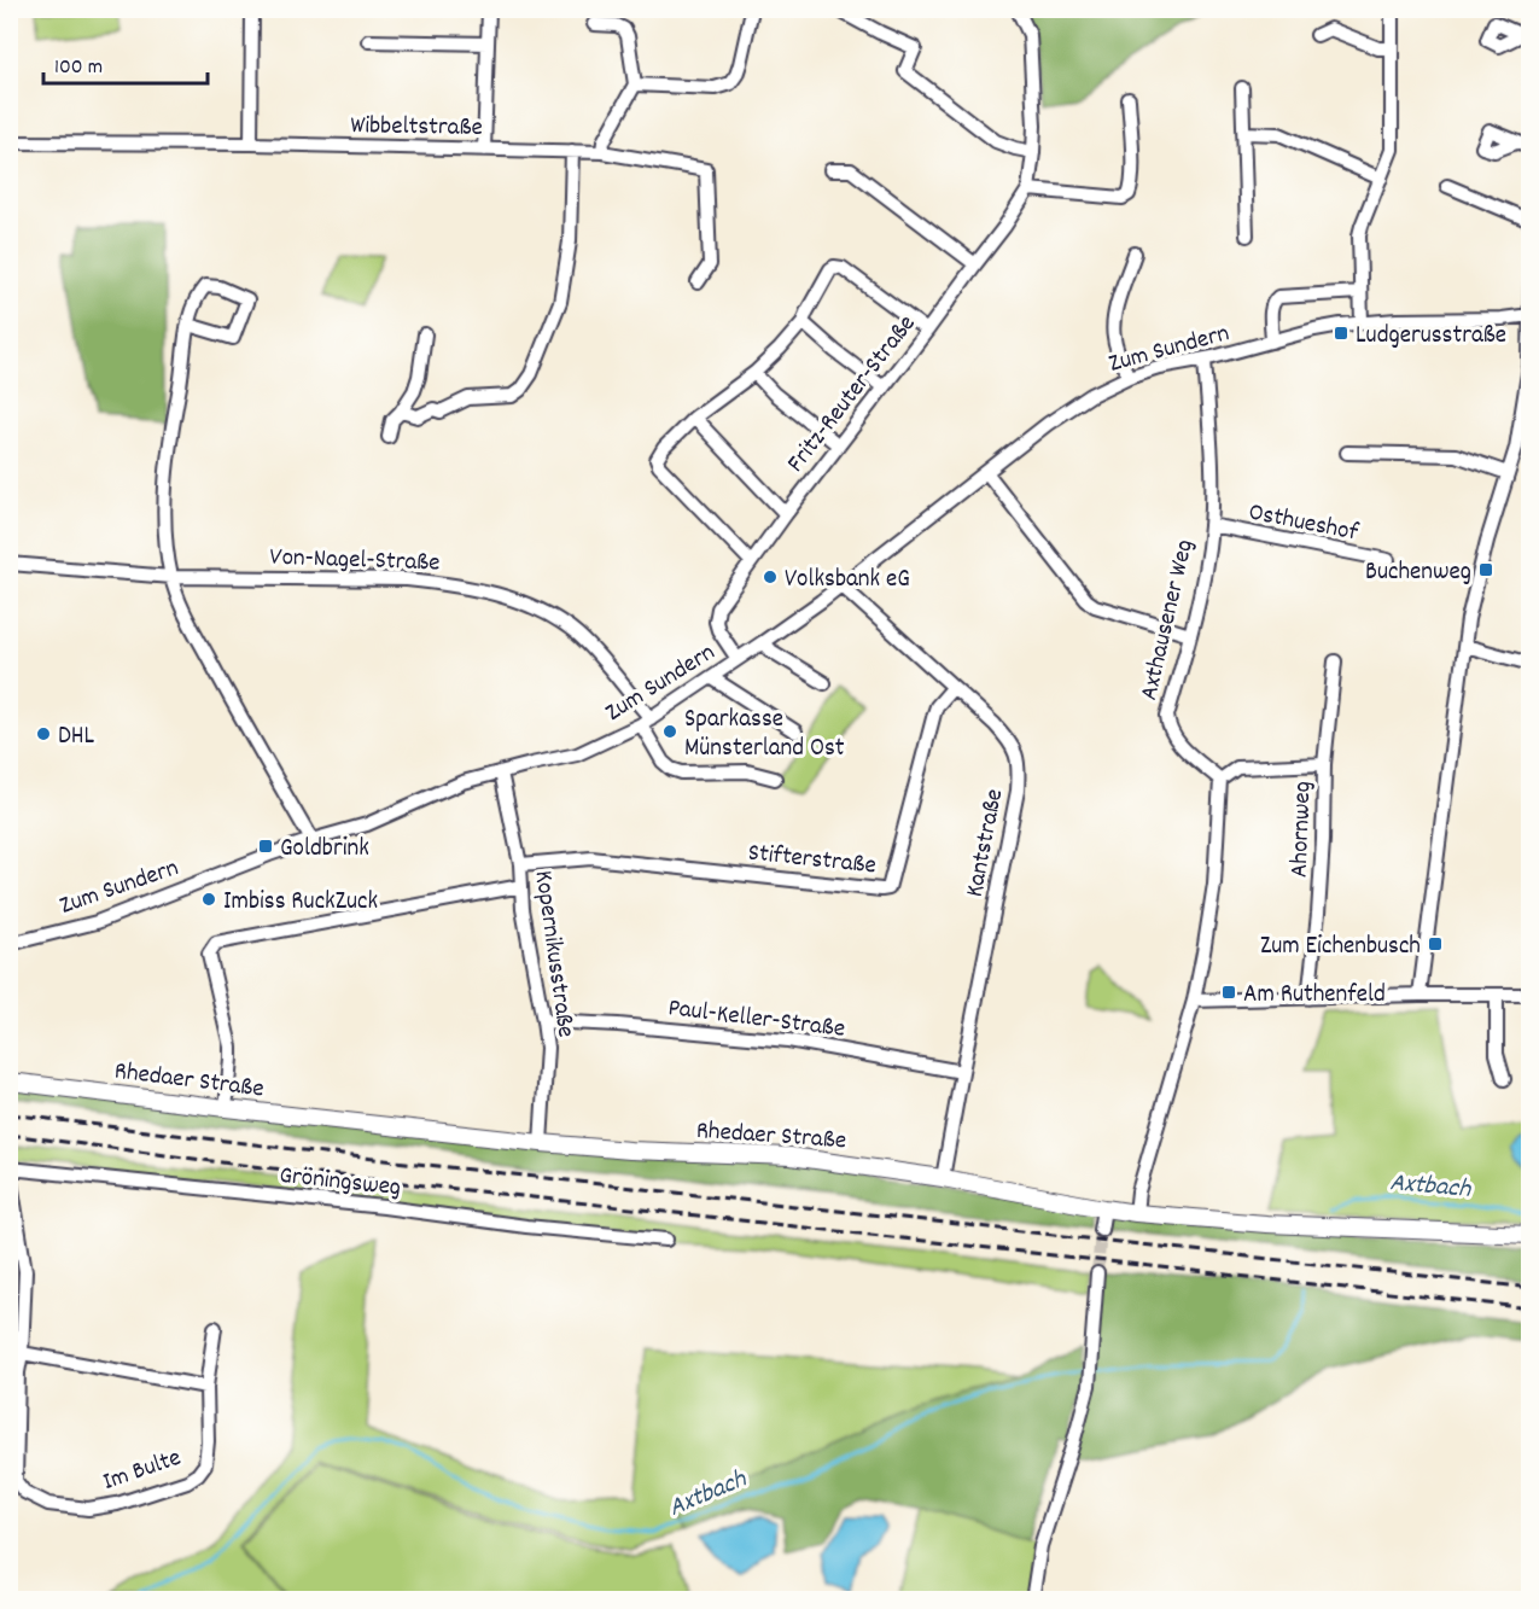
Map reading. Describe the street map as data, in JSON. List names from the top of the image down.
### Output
{
  "streets": {
    "street": [
      "Wibbeltstraße",
      "Zum Sundern",
      "Fritz-Reuter-Straße",
      "Osthueshof",
      "Von-Nagel-Straße",
      "Axthausener Weg",
      "Ahornweg",
      "Kantstraße",
      "Stifterstraße",
      "Kopernikusstraße",
      "Paul-Keller-Straße",
      "Rhedaer Straße",
      "Gröningsweg",
      "Im Bulte"
    ]
  },
  "crossings": [
    ["Zum Sundern", "Fritz-Reuter-Straße"],
    ["Zum Sundern", "Von-Nagel-Straße"],
    ["Zum Sundern", "Axthausener Weg"],
    ["Zum Sundern", "Kantstraße"],
    ["Zum Sundern", "Kopernikusstraße"],
    ["Osthueshof", "Axthausener Weg"],
    ["Kantstraße", "Stifterstraße"],
    ["Kantstraße", "Paul-Keller-Straße"],
    ["Kantstraße", "Rhedaer Straße"],
    ["Stifterstraße", "Kopernikusstraße"],
    ["Kopernikusstraße", "Paul-Keller-Straße"],
    ["Kopernikusstraße", "Rhedaer Straße"]
  ],
  "water": ["Axtbach"],
  "places": {
    "transit": [
      "Ludgerusstraße",
      "Buchenweg",
      "Goldbrink",
      "Zum Eichenbusch",
      "Am Ruthenfeld"
    ],
    "other": [
      "Volksbank eG",
      "Sparkasse Münsterland Ost",
      "DHL",
      "Imbiss RuckZuck"
    ]
  },
  "scale_bar": "100 m"
}
